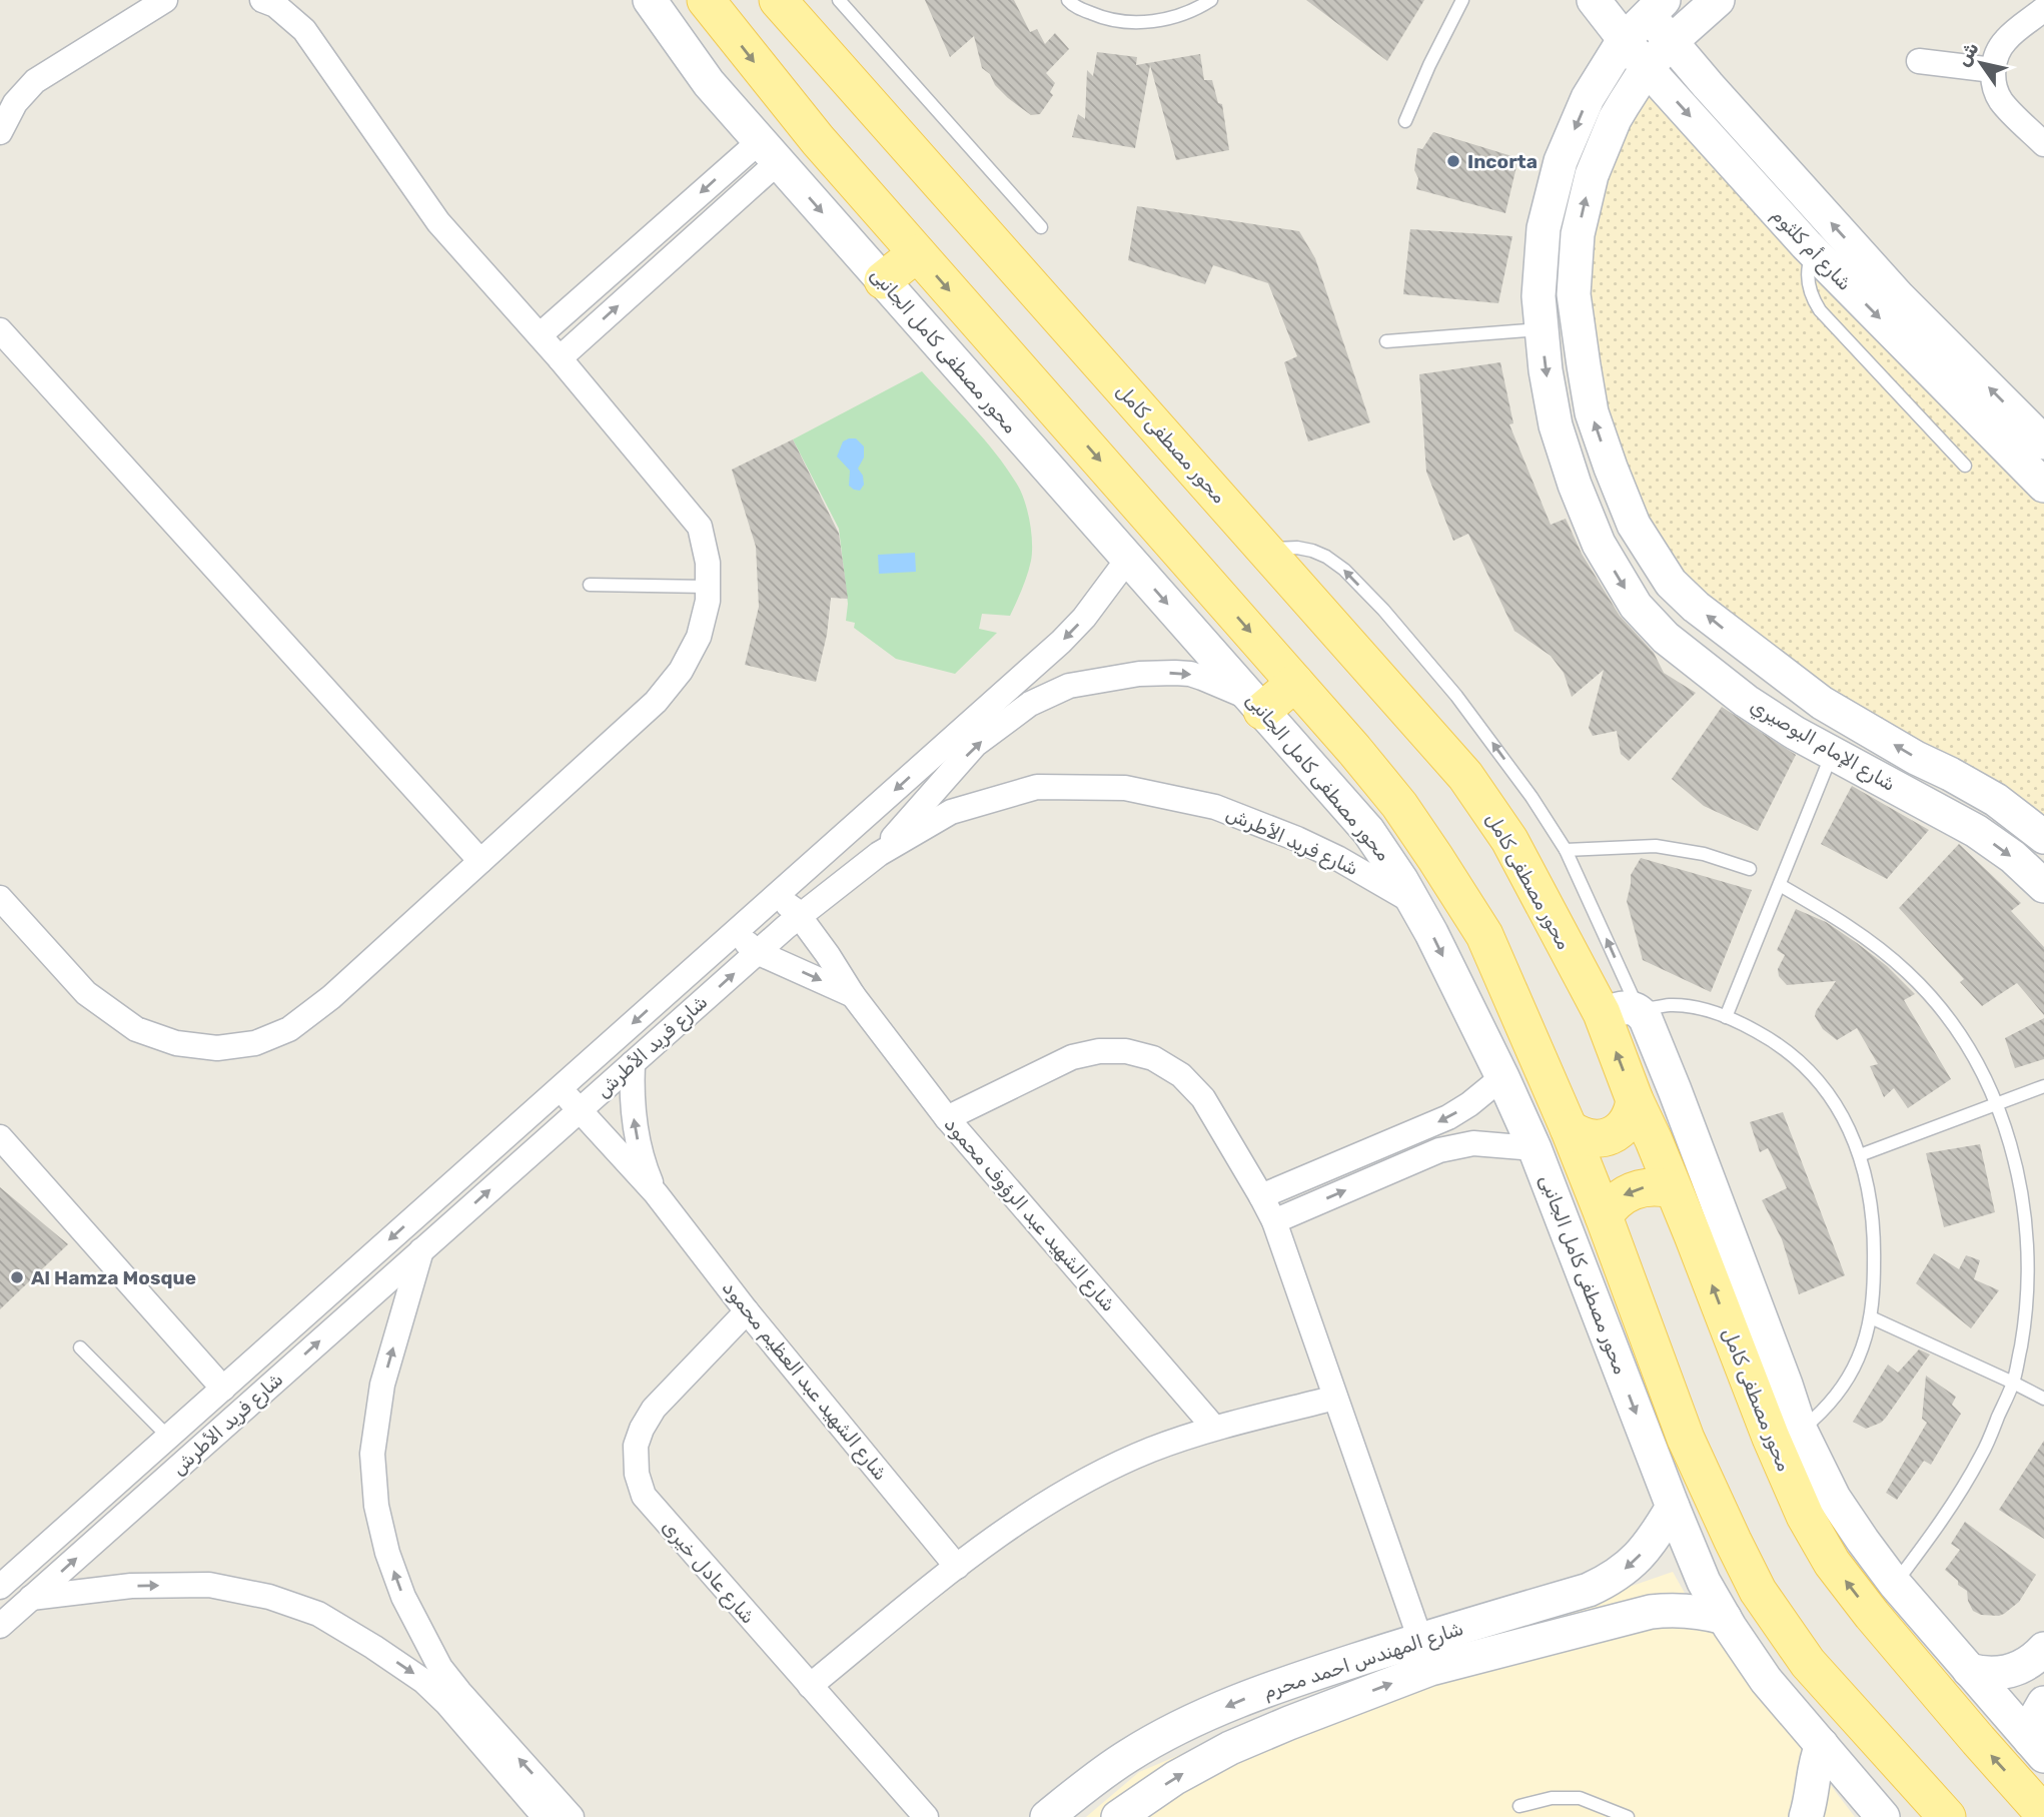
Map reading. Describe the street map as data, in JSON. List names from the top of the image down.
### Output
{
  "streets": {
    "main road": ["محور مصطفى كامل"],
    "street": [
      "شارع أم كلثوم",
      "محور مصطفى كامل الجانبى",
      "شارع الإمام البوصيري",
      "شارع فريد الأطرش",
      "شارع الشهيد عبد الرؤوف محمود",
      "شارع الشهيد عبد العظيم محمود",
      "شارع عادل خيرى",
      "شارع المهندس احمد محرم"
    ]
  },
  "crossings": [
    ["شارع أم كلثوم", "شارع الإمام البوصيري"],
    ["محور مصطفى كامل الجانبى", "شارع فريد الأطرش"],
    ["محور مصطفى كامل الجانبى", "شارع المهندس احمد محرم"],
    ["شارع فريد الأطرش", "شارع الشهيد عبد الرؤوف محمود"],
    ["شارع فريد الأطرش", "شارع الشهيد عبد العظيم محمود"],
    ["شارع الشهيد عبد العظيم محمود", "شارع عادل خيرى"]
  ],
  "places": ["Incorta", "Al Hamza Mosque"],
  "north": "top left"
}
